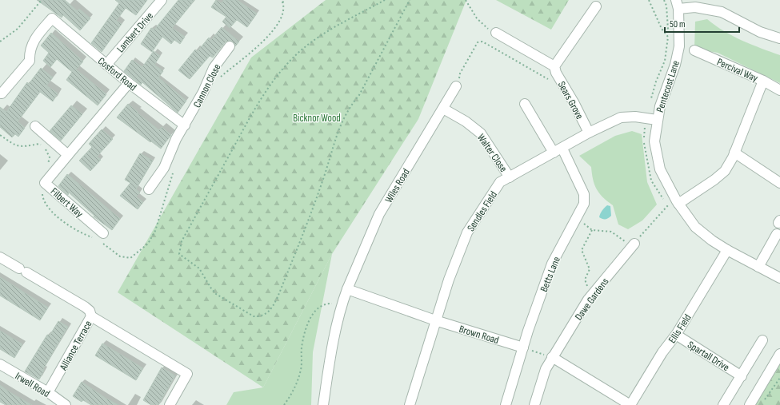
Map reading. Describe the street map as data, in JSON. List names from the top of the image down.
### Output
{
  "streets": {
    "street": [
      "Lambert Drive",
      "Percival Way",
      "Cosford Road",
      "Cannon Close",
      "Pentecost Lane",
      "Sears Grove",
      "Walter Close",
      "Wiles Road",
      "Filbert Way",
      "Sendles Field",
      "Betts Lane",
      "Dawe Gardens",
      "Ellis Field",
      "Brown Road",
      "Alliance Terrace",
      "Spartall Drive",
      "Irwell Road"
    ]
  },
  "crossings": [
    ["Lambert Drive", "Cosford Road"],
    ["Cosford Road", "Cannon Close"],
    ["Cosford Road", "Filbert Way"],
    ["Pentecost Lane", "Sendles Field"],
    ["Pentecost Lane", "Ellis Field"],
    ["Sears Grove", "Sendles Field"],
    ["Walter Close", "Wiles Road"],
    ["Walter Close", "Sendles Field"],
    ["Sendles Field", "Betts Lane"],
    ["Sendles Field", "Brown Road"],
    ["Betts Lane", "Brown Road"],
    ["Ellis Field", "Spartall Drive"],
    ["Alliance Terrace", "Irwell Road"]
  ],
  "parks": ["Bicknor Wood"],
  "scale_bar": "50 m"
}
